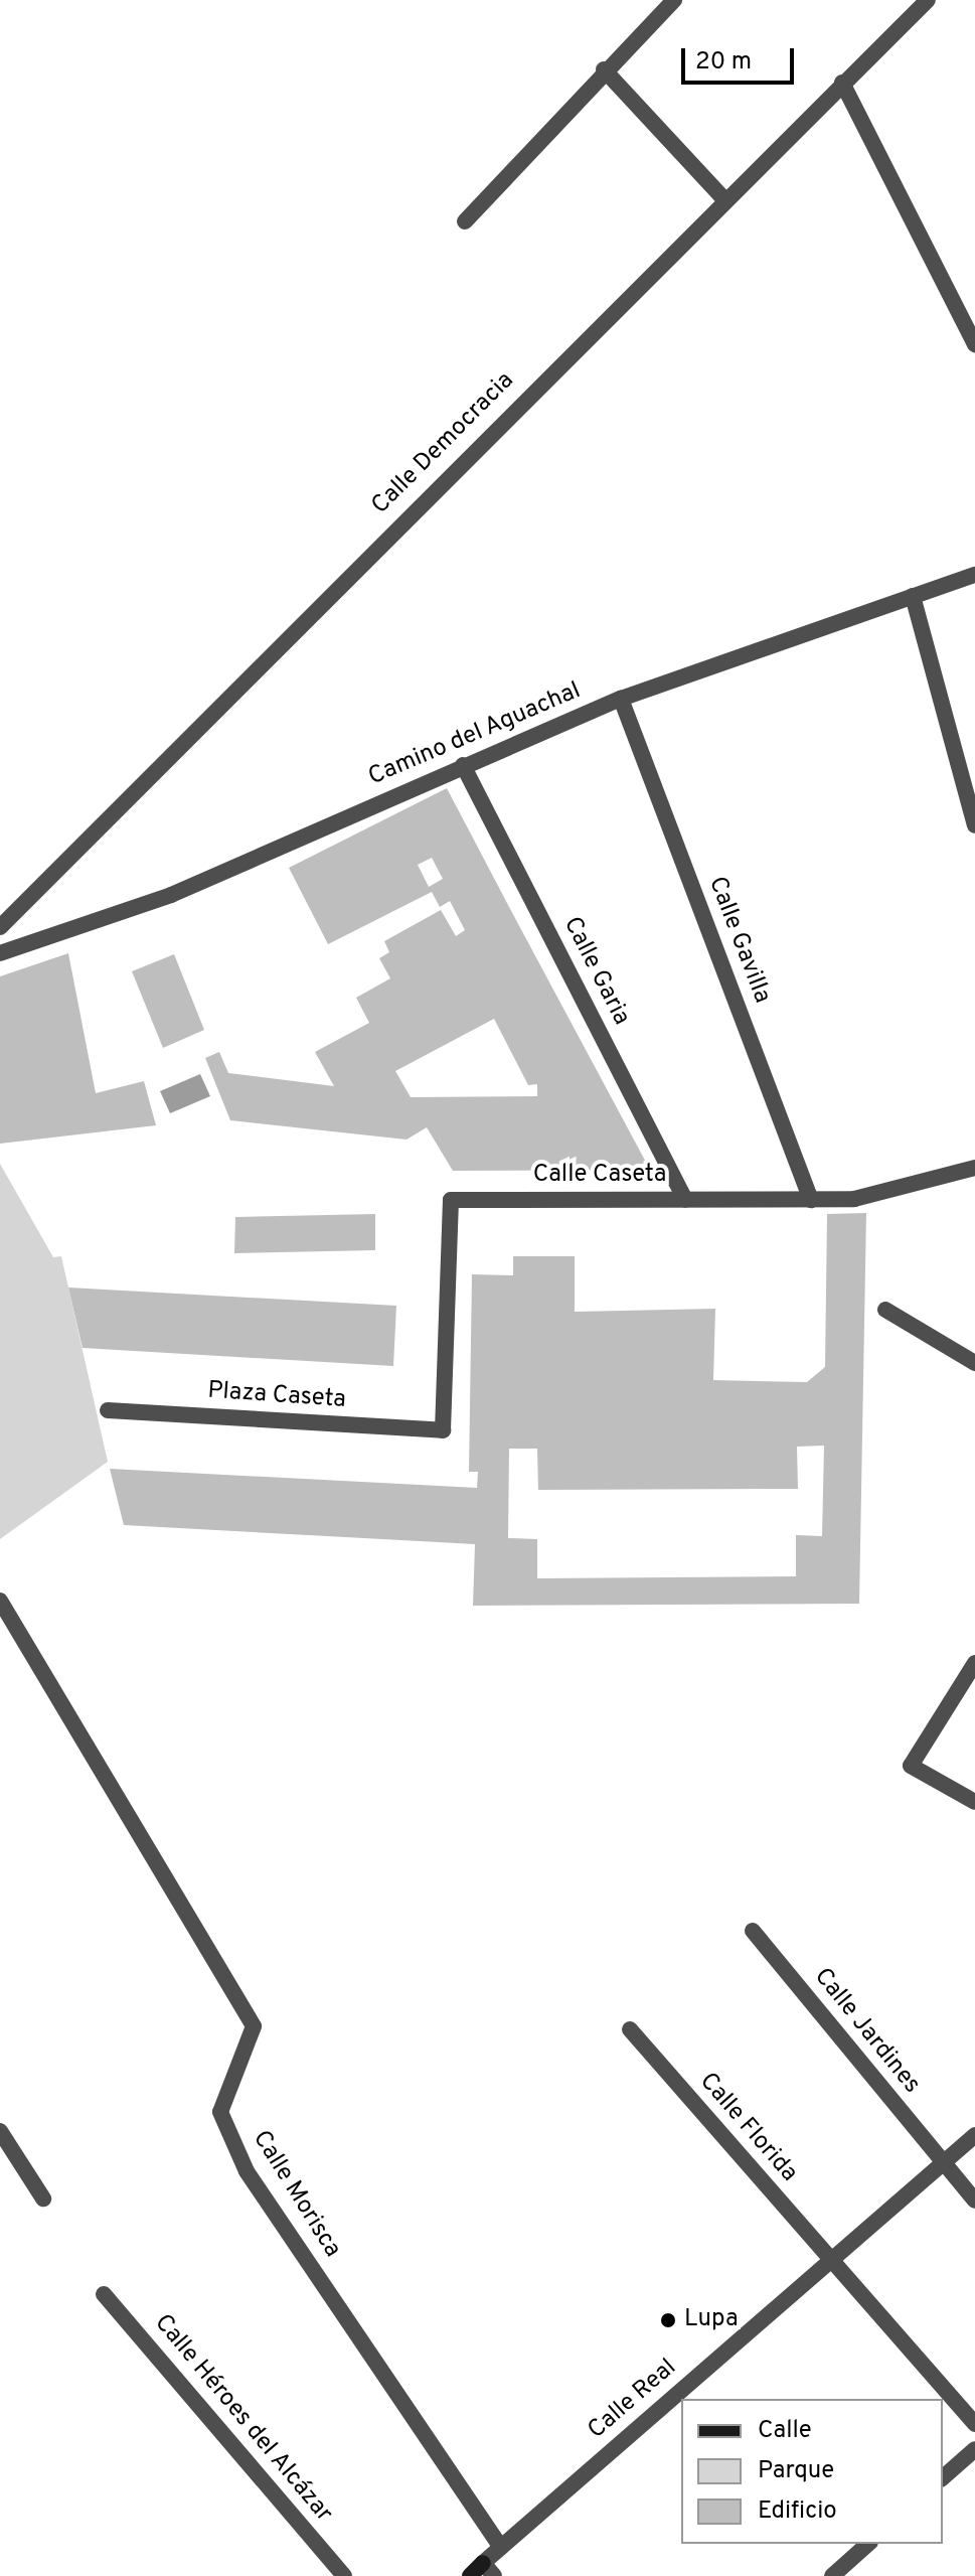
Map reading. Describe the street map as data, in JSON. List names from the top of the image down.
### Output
{
  "streets": {
    "street": [
      "Calle Democracia",
      "Camino del Aguachal",
      "Calle Gavilla",
      "Calle Garia",
      "Calle Caseta",
      "Plaza Caseta",
      "Calle Jardines",
      "Calle Florida",
      "Calle Morisca",
      "Calle Real",
      "Calle Héroes del Alcázar"
    ]
  },
  "crossings": [
    ["Camino del Aguachal", "Calle Gavilla"],
    ["Camino del Aguachal", "Calle Garia"],
    ["Calle Gavilla", "Calle Caseta"],
    ["Calle Garia", "Calle Caseta"],
    ["Calle Caseta", "Plaza Caseta"],
    ["Calle Jardines", "Calle Real"],
    ["Calle Florida", "Calle Real"],
    ["Calle Morisca", "Calle Real"]
  ],
  "places": ["Lupa"],
  "legend": ["Calle", "Parque", "Edificio"],
  "scale_bar": "20 m"
}
